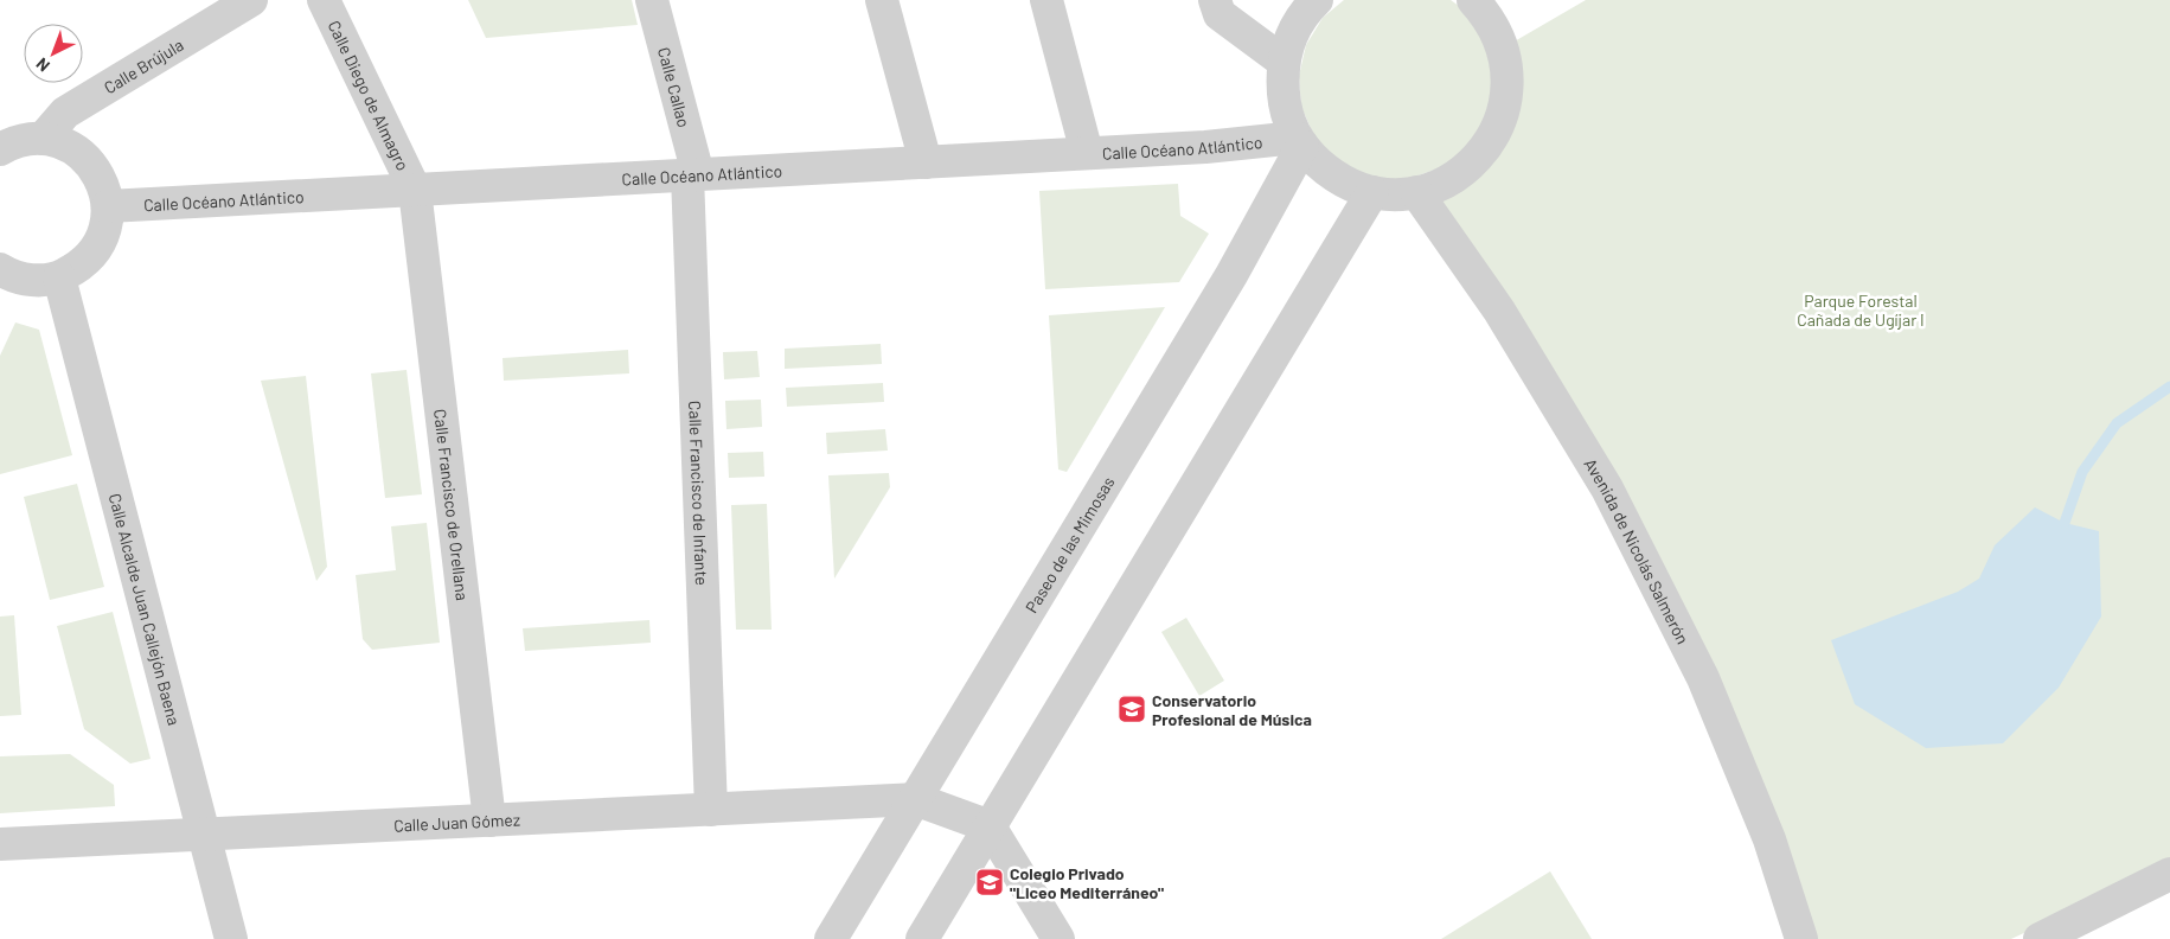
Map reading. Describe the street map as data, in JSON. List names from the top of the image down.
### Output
{
  "streets": {
    "street": [
      "Calle Brújula",
      "Calle Callao",
      "Calle Diego de Almagro",
      "Calle Océano Atlántico",
      "Calle Francisco de Infante",
      "Calle Francisco de Orellana",
      "Paseo de las Mimosas",
      "Avenida de Nicolás Salmerón",
      "Calle Alcalde Juan Callejón Baena",
      "Calle Juan Gómez"
    ]
  },
  "crossings": [
    ["Calle Callao", "Calle Océano Atlántico"],
    ["Calle Callao", "Calle Francisco de Infante"],
    ["Calle Diego de Almagro", "Calle Océano Atlántico"],
    ["Calle Diego de Almagro", "Calle Francisco de Orellana"],
    ["Calle Océano Atlántico", "Calle Francisco de Infante"],
    ["Calle Océano Atlántico", "Calle Francisco de Orellana"],
    ["Calle Océano Atlántico", "Paseo de las Mimosas"],
    ["Calle Francisco de Infante", "Calle Juan Gómez"],
    ["Calle Francisco de Orellana", "Calle Juan Gómez"],
    ["Paseo de las Mimosas", "Calle Juan Gómez"],
    ["Calle Alcalde Juan Callejón Baena", "Calle Juan Gómez"]
  ],
  "parks": ["Parque Forestal Cañada de Ugíjar I"],
  "places": {
    "school or university": ["Conservatorio Profesional de Música", "Colegio Privado \"Liceo Mediterráneo\""]
  },
  "north": "bottom left"
}
